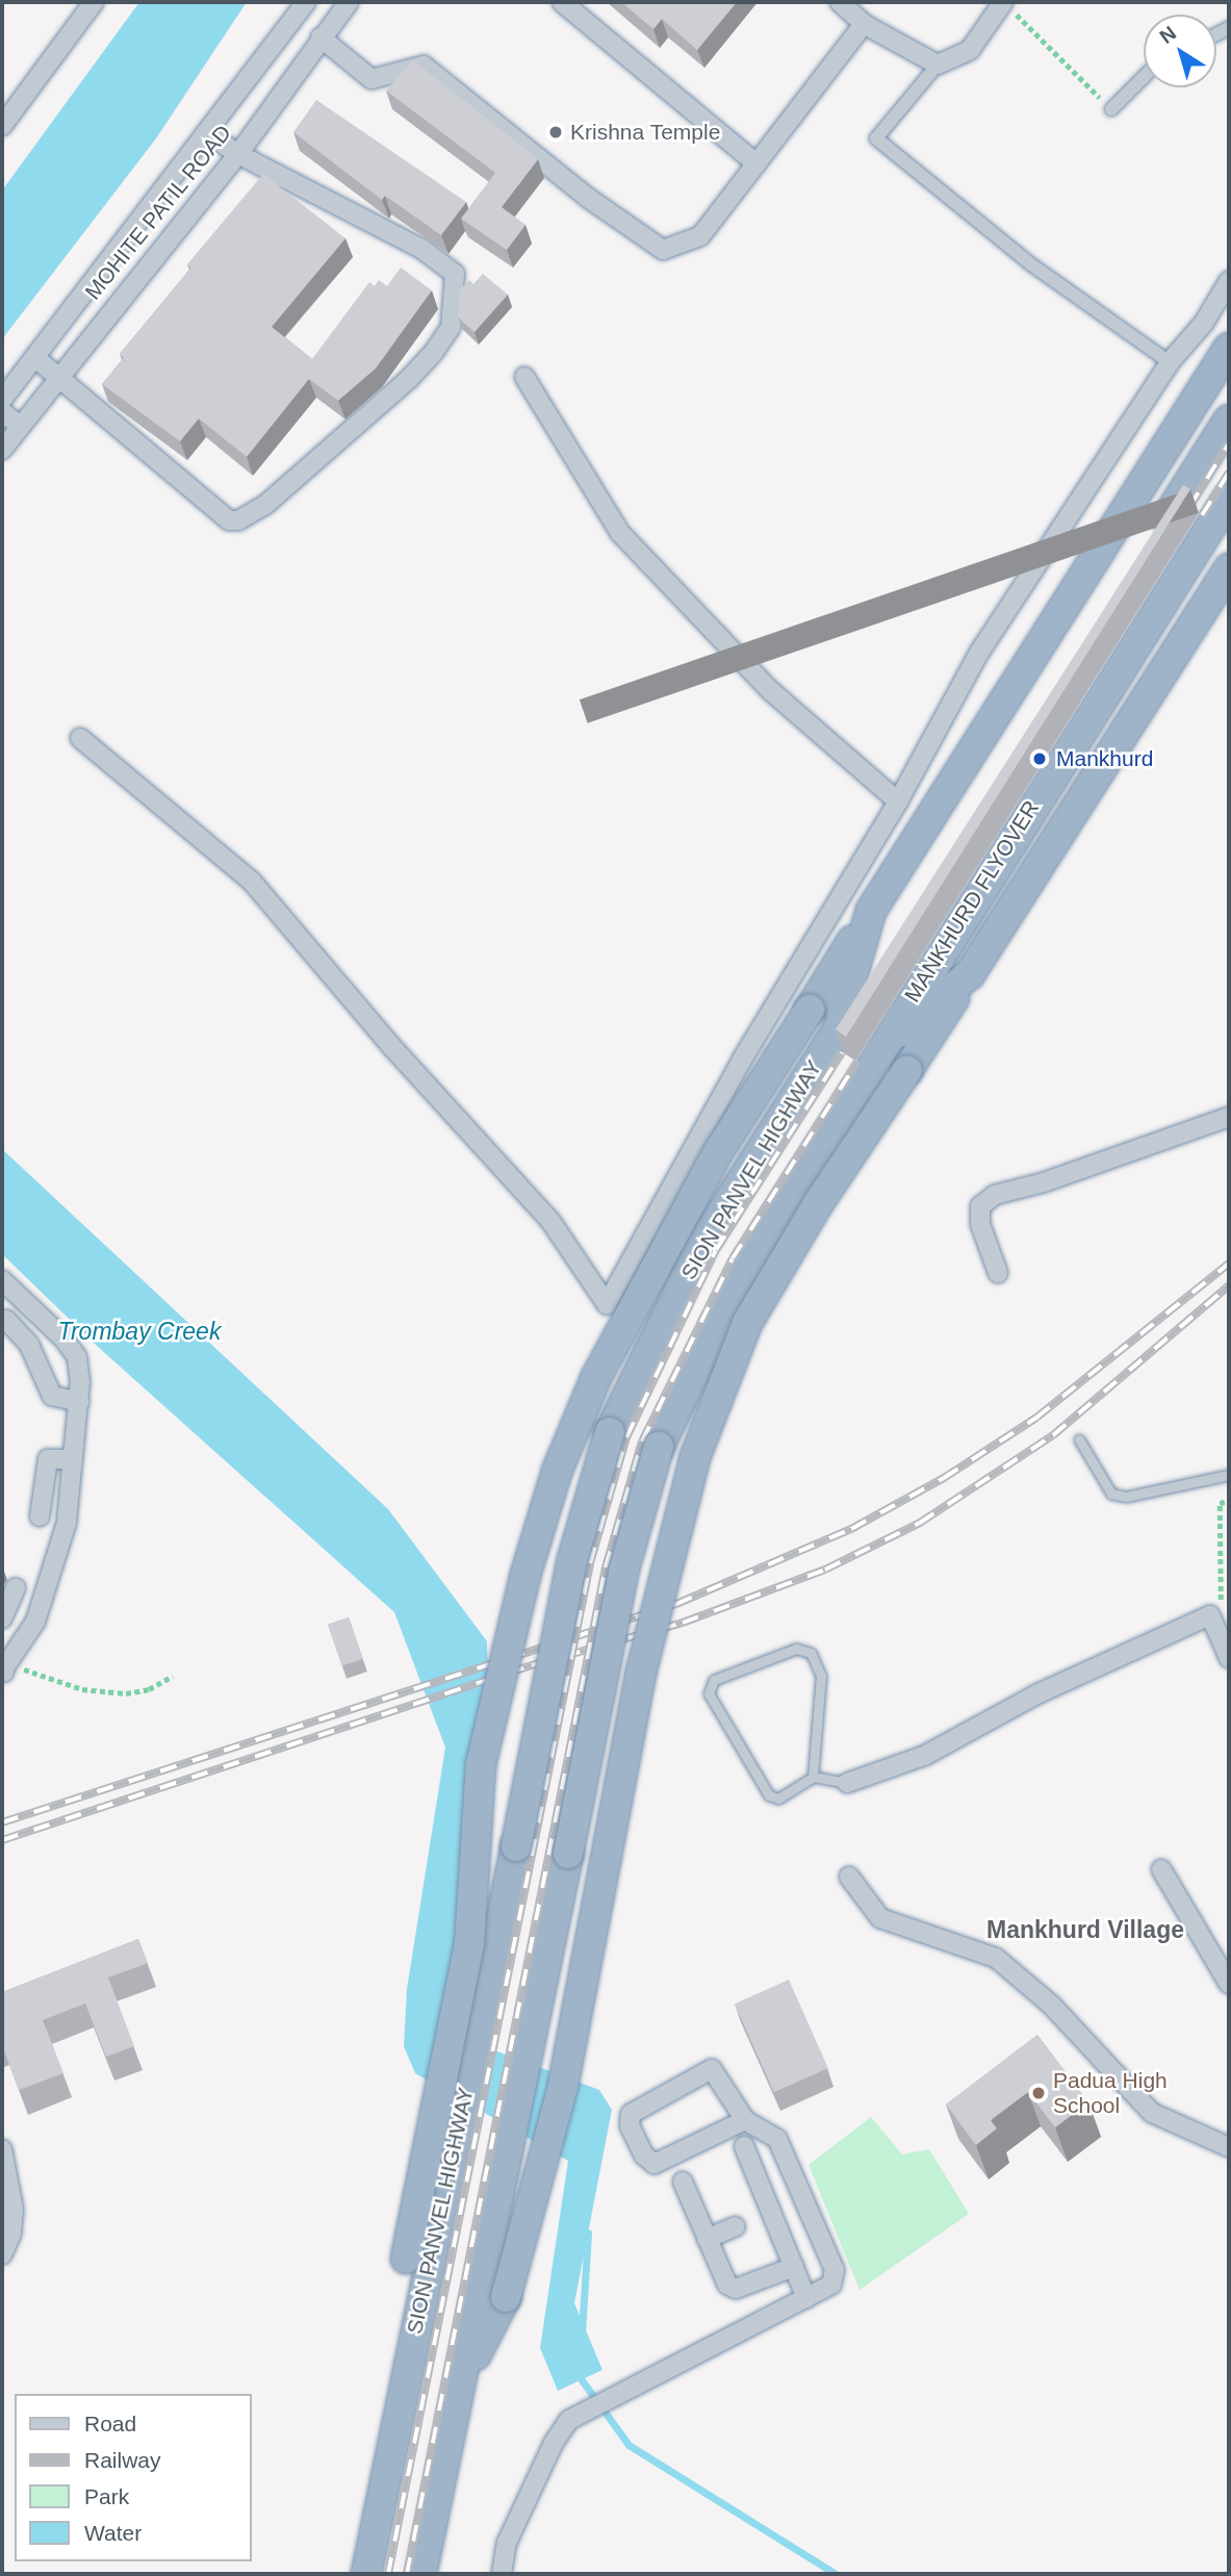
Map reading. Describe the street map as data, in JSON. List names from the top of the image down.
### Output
{
  "streets": {
    "highway": ["MANKHURD FLYOVER", "SION PANVEL HIGHWAY"],
    "street": ["MOHITE PATIL ROAD"]
  },
  "crossings": [
    ["MANKHURD FLYOVER", "SION PANVEL HIGHWAY"]
  ],
  "districts": ["Mankhurd Village"],
  "water": ["Trombay Creek"],
  "places": ["Krishna Temple", "Mankhurd", "Padua High School"],
  "legend": [
    "Road",
    "Railway",
    "Park",
    "Water"
  ],
  "north": "top left"
}
